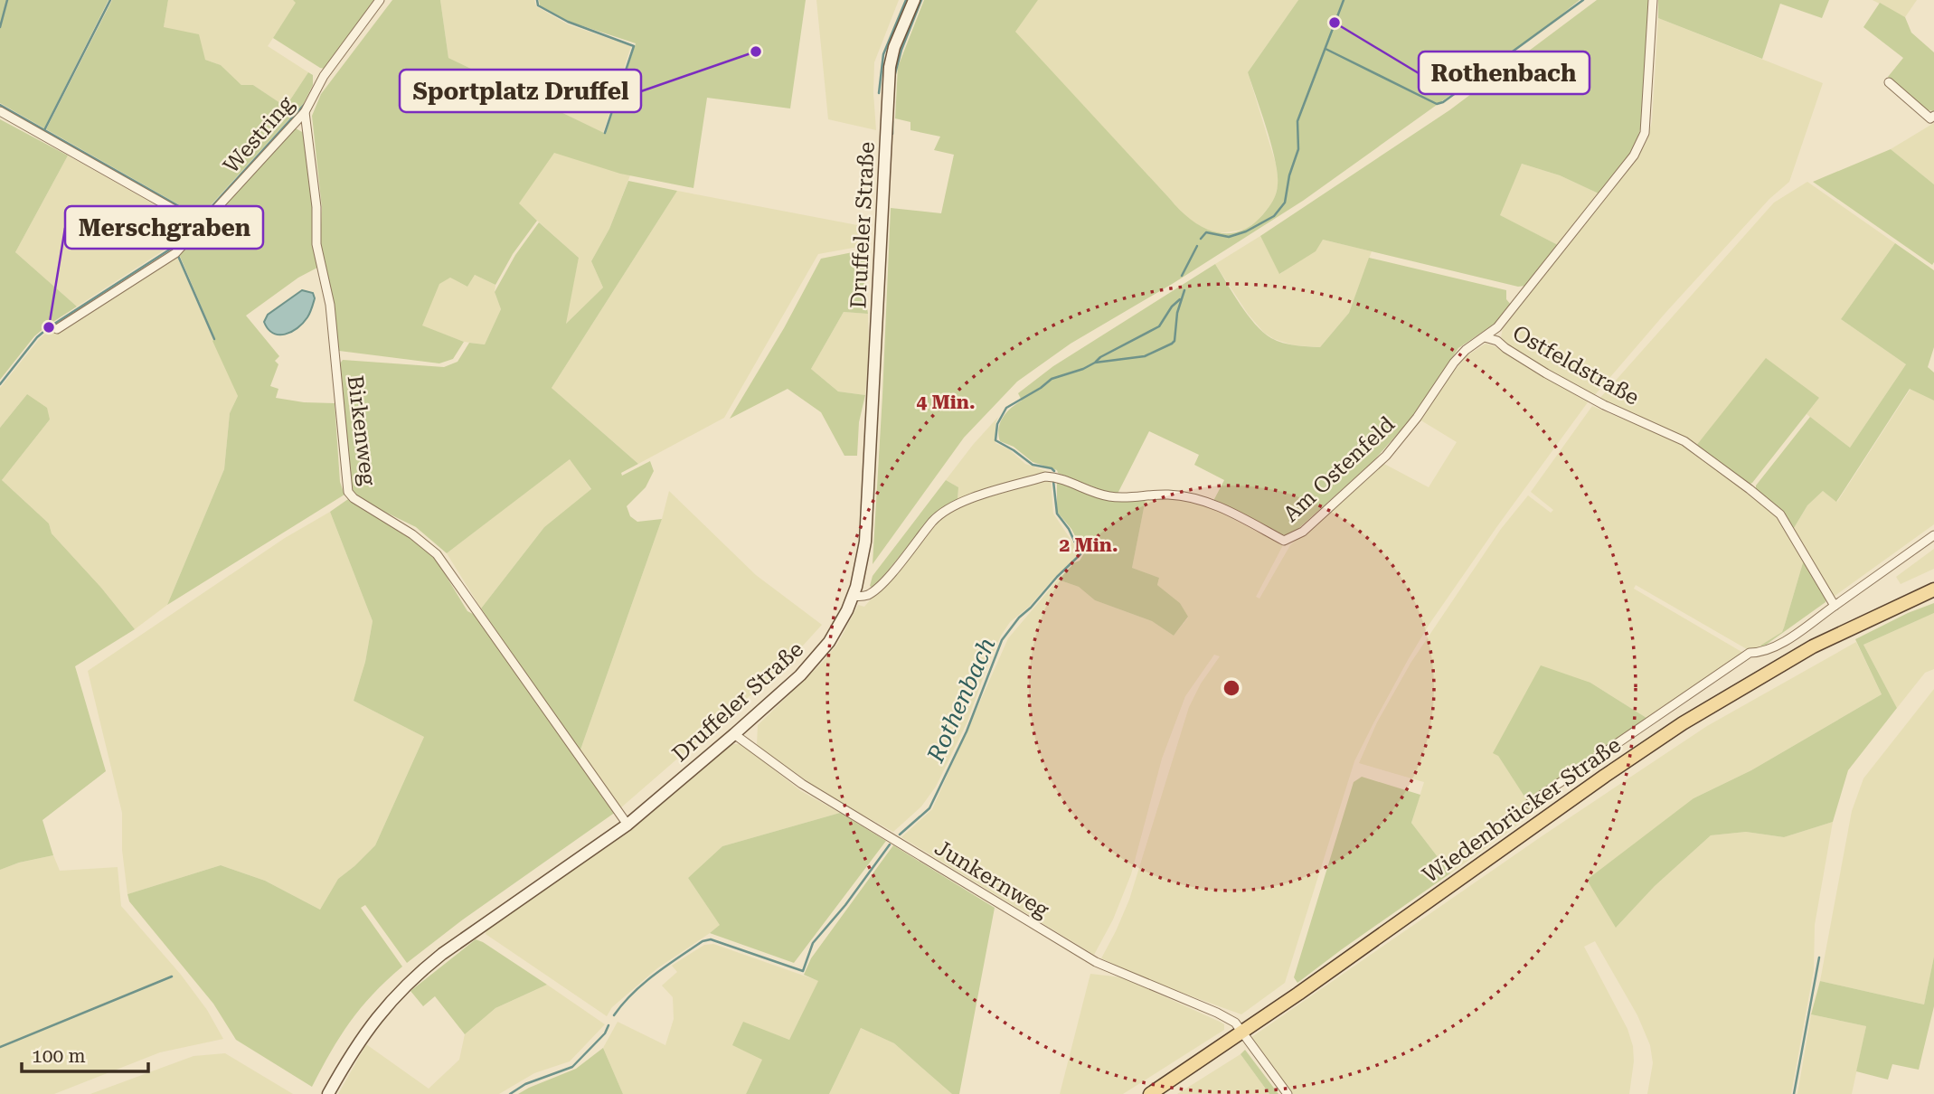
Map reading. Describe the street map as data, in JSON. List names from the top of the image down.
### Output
{
  "streets": {
    "main road": ["Wiedenbrücker Straße"],
    "street": [
      "Westring",
      "Druffeler Straße",
      "Ostfeldstraße",
      "Birkenweg",
      "Am Ostenfeld",
      "Junkernweg"
    ]
  },
  "crossings": [
    ["Westring", "Birkenweg"],
    ["Druffeler Straße", "Birkenweg"],
    ["Druffeler Straße", "Am Ostenfeld"],
    ["Druffeler Straße", "Junkernweg"],
    ["Ostfeldstraße", "Am Ostenfeld"],
    ["Wiedenbrücker Straße", "Junkernweg"]
  ],
  "water": ["Rothenbach"],
  "places": ["Rothenbach", "Sportplatz Druffel", "Merschgraben"],
  "scale_bar": "100 m",
  "rings": ["4 Min.", "2 Min."]
}
